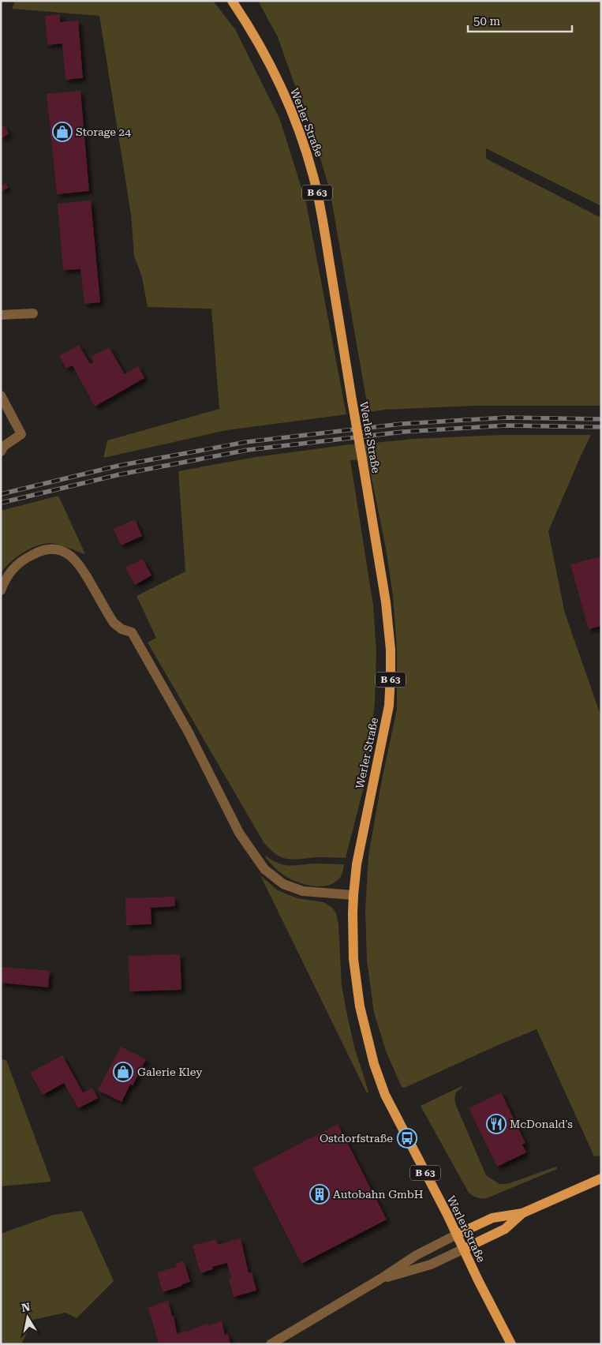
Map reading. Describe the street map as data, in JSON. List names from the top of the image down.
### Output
{
  "streets": {
    "main road": ["Werler Straße", "B 63"]
  },
  "places": {
    "shop": ["Storage 24", "Galerie Kley"],
    "restaurant": ["McDonald's"],
    "bus stop": ["Ostdorfstraße"],
    "building": ["Autobahn GmbH"]
  },
  "scale_bar": "50 m",
  "north": "top"
}
